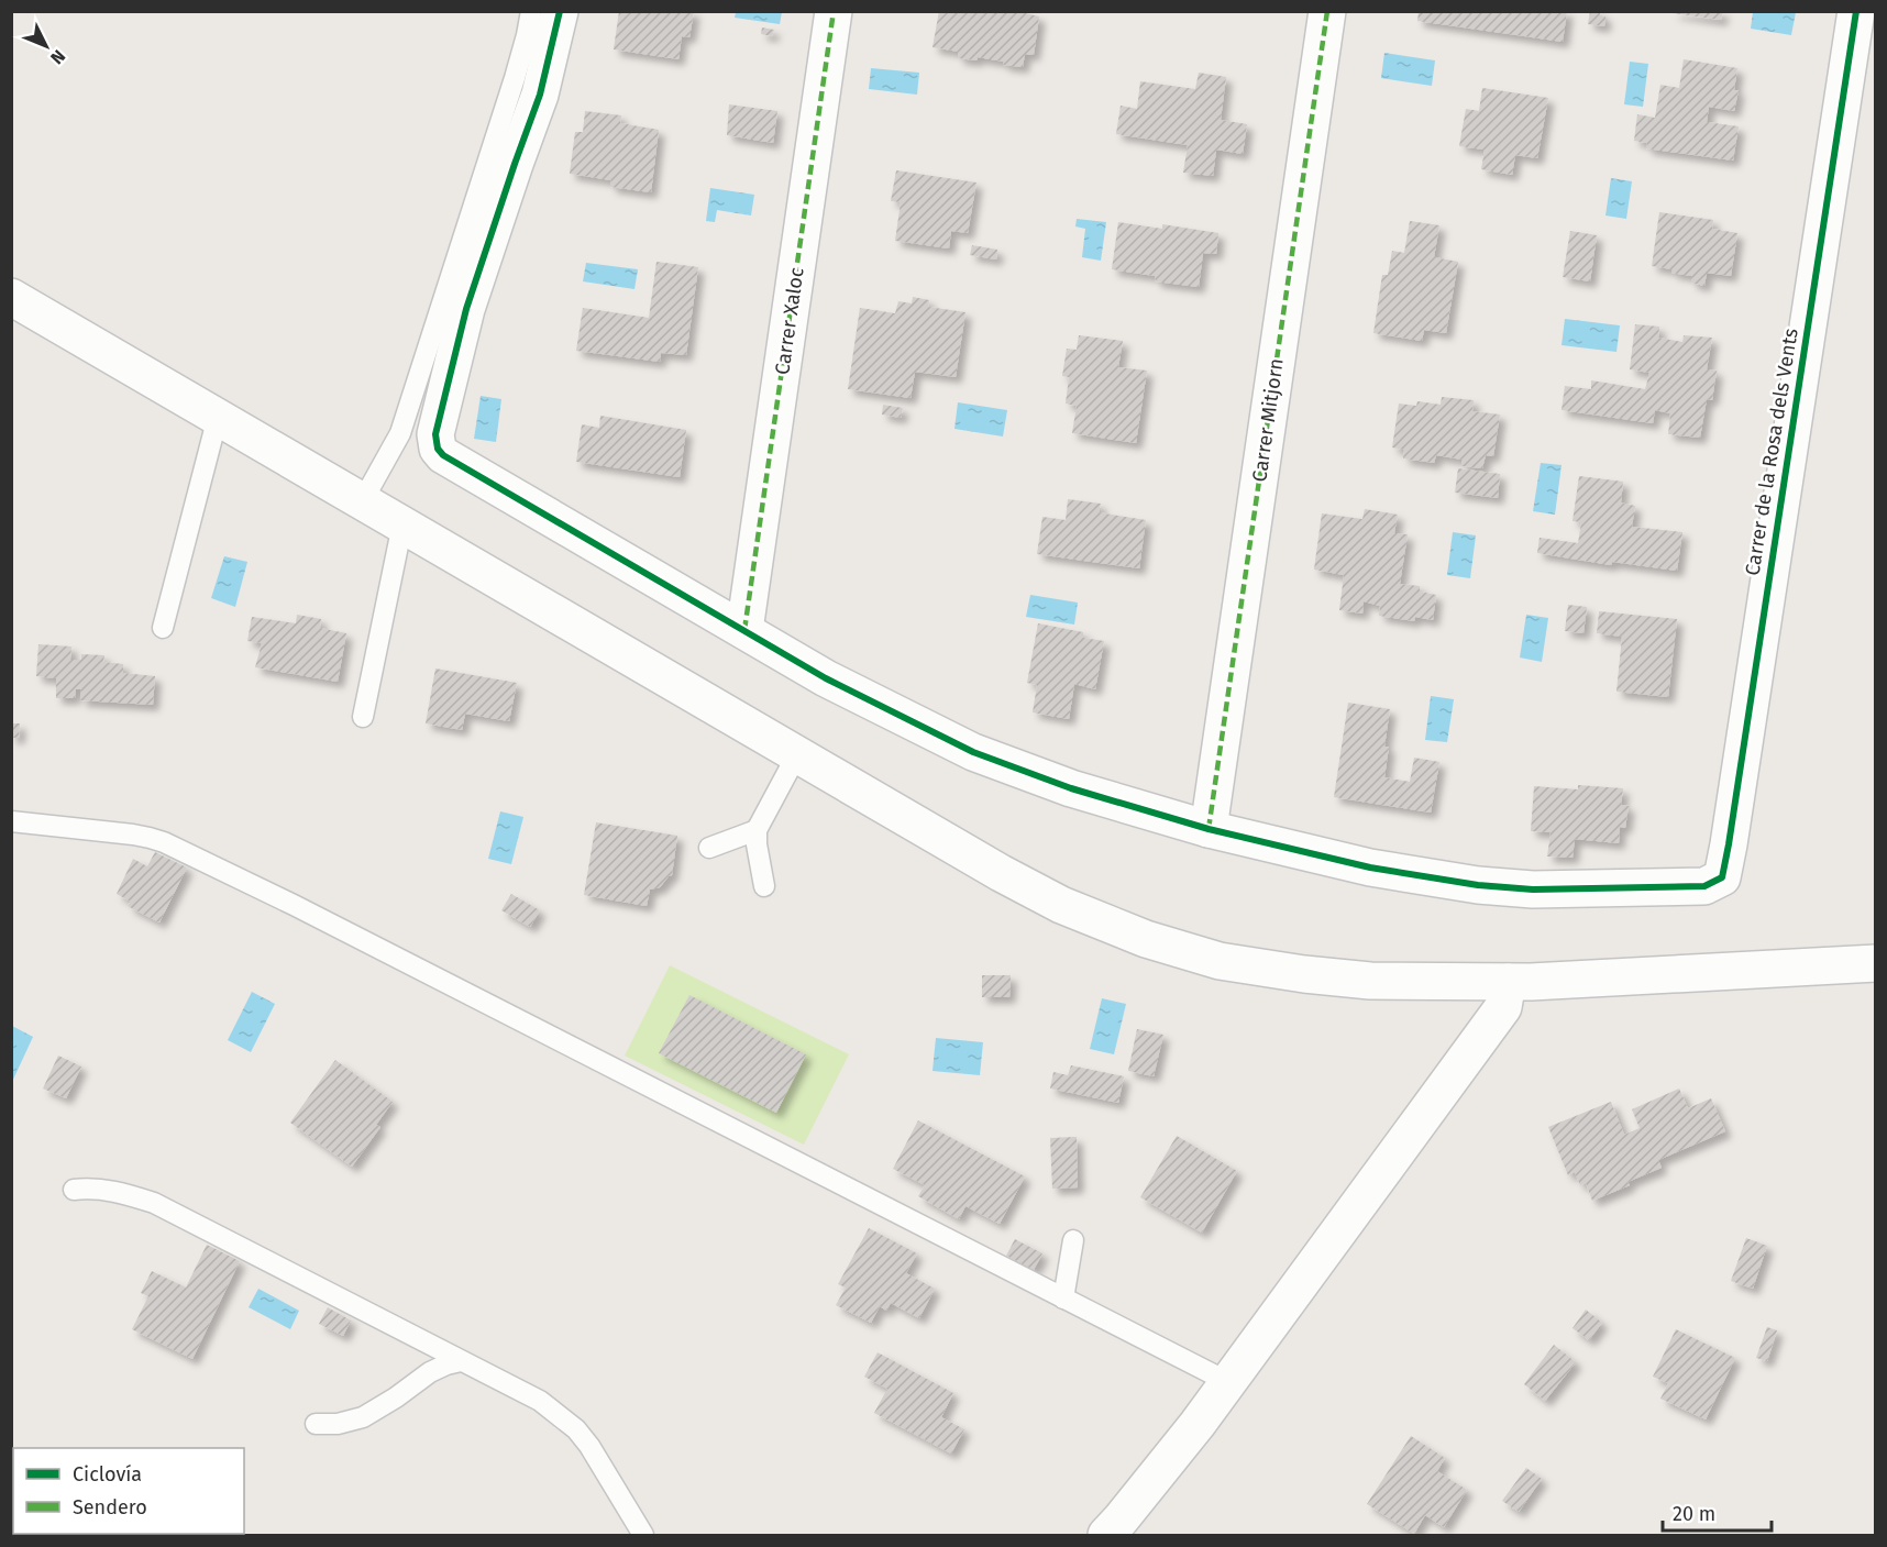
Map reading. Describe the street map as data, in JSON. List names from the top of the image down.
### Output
{
  "streets": {
    "street": ["Carrer Xaloc", "Carrer Mitjorn", "Carrer de la Rosa dels Vents"]
  },
  "crossings": [
    ["Carrer Mitjorn", "Carrer de la Rosa dels Vents"]
  ],
  "legend": ["Ciclovía", "Sendero"],
  "scale_bar": "20 m",
  "north": "bottom right"
}
